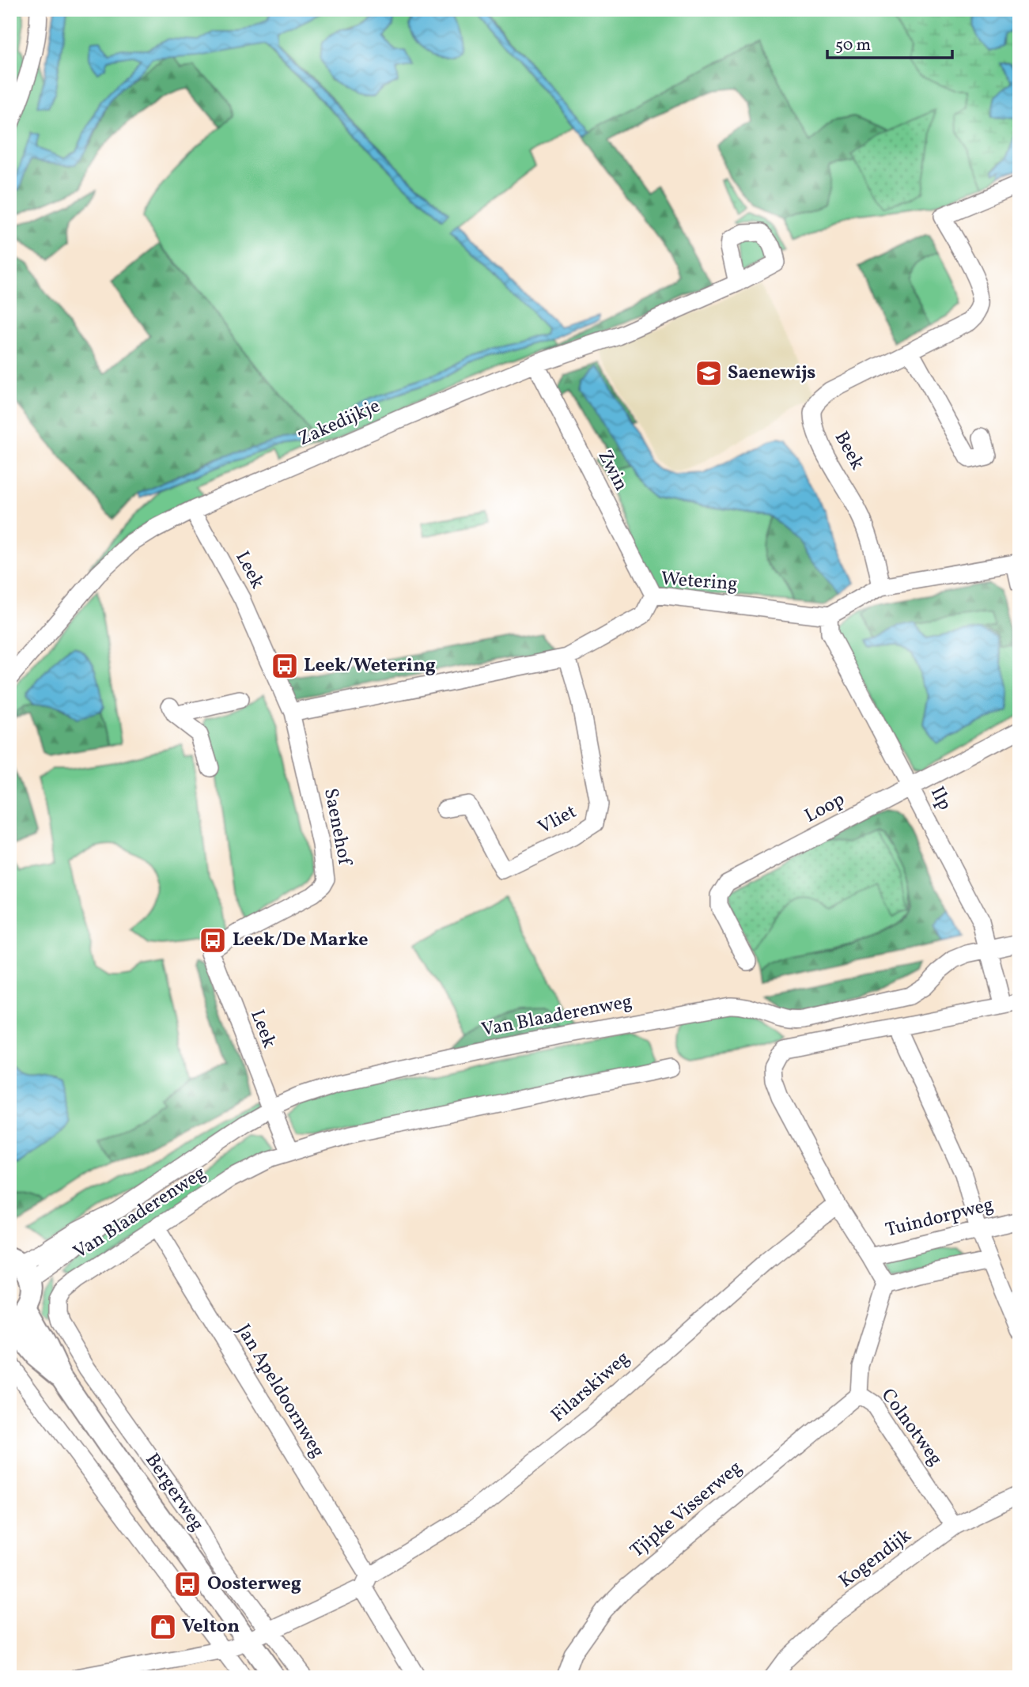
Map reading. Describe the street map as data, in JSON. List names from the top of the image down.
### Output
{
  "streets": {
    "main road": ["Bergerweg"],
    "street": [
      "Zakedijkje",
      "Beek",
      "Zwin",
      "Leek",
      "Wetering",
      "Ilp",
      "Loop",
      "Vliet",
      "Saenehof",
      "Van Blaaderenweg",
      "Tuindorpweg",
      "Filarskiweg",
      "Jan Apeldoornweg",
      "Colnotweg",
      "Tjipke Visserweg",
      "Kogendijk"
    ]
  },
  "crossings": [
    ["Zakedijkje", "Zwin"],
    ["Zakedijkje", "Leek"],
    ["Zwin", "Wetering"],
    ["Leek", "Wetering"],
    ["Leek", "Saenehof"],
    ["Leek", "Van Blaaderenweg"],
    ["Wetering", "Ilp"],
    ["Wetering", "Vliet"],
    ["Wetering", "Saenehof"],
    ["Ilp", "Loop"],
    ["Ilp", "Van Blaaderenweg"],
    ["Van Blaaderenweg", "Jan Apeldoornweg"],
    ["Van Blaaderenweg", "Bergerweg"],
    ["Filarskiweg", "Jan Apeldoornweg"],
    ["Colnotweg", "Tjipke Visserweg"],
    ["Colnotweg", "Kogendijk"]
  ],
  "places": {
    "school or university": ["Saenewijs"],
    "bus stop": ["Leek/Wetering", "Leek/De Marke", "Oosterweg"],
    "shop": ["Velton"]
  },
  "scale_bar": "50 m"
}
